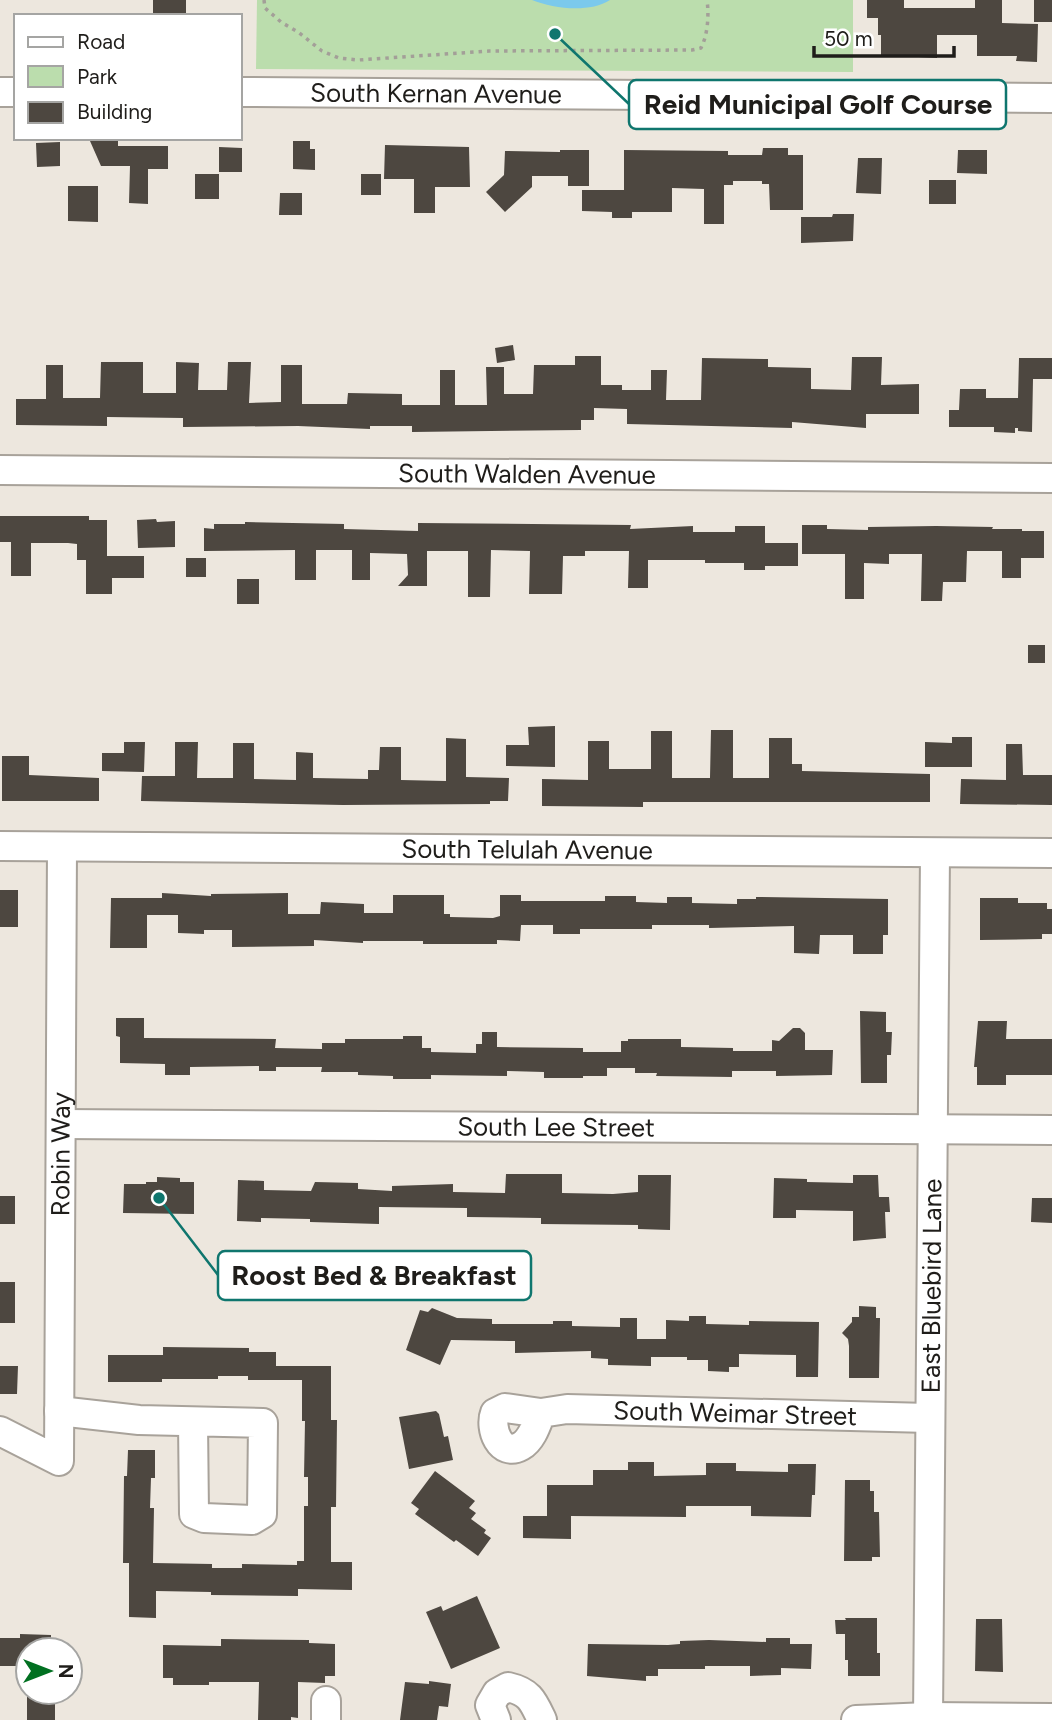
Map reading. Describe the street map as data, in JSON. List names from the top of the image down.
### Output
{
  "streets": {
    "street": [
      "South Kernan Avenue",
      "South Walden Avenue",
      "South Telulah Avenue",
      "South Lee Street",
      "Robin Way",
      "East Bluebird Lane",
      "South Weimar Street"
    ]
  },
  "crossings": [
    ["South Telulah Avenue", "Robin Way"],
    ["South Telulah Avenue", "East Bluebird Lane"],
    ["South Lee Street", "Robin Way"],
    ["South Lee Street", "East Bluebird Lane"],
    ["East Bluebird Lane", "South Weimar Street"]
  ],
  "places": ["Reid Municipal Golf Course", "Roost Bed & Breakfast"],
  "legend": ["Road", "Park", "Building"],
  "scale_bar": "50 m",
  "north": "right"
}
